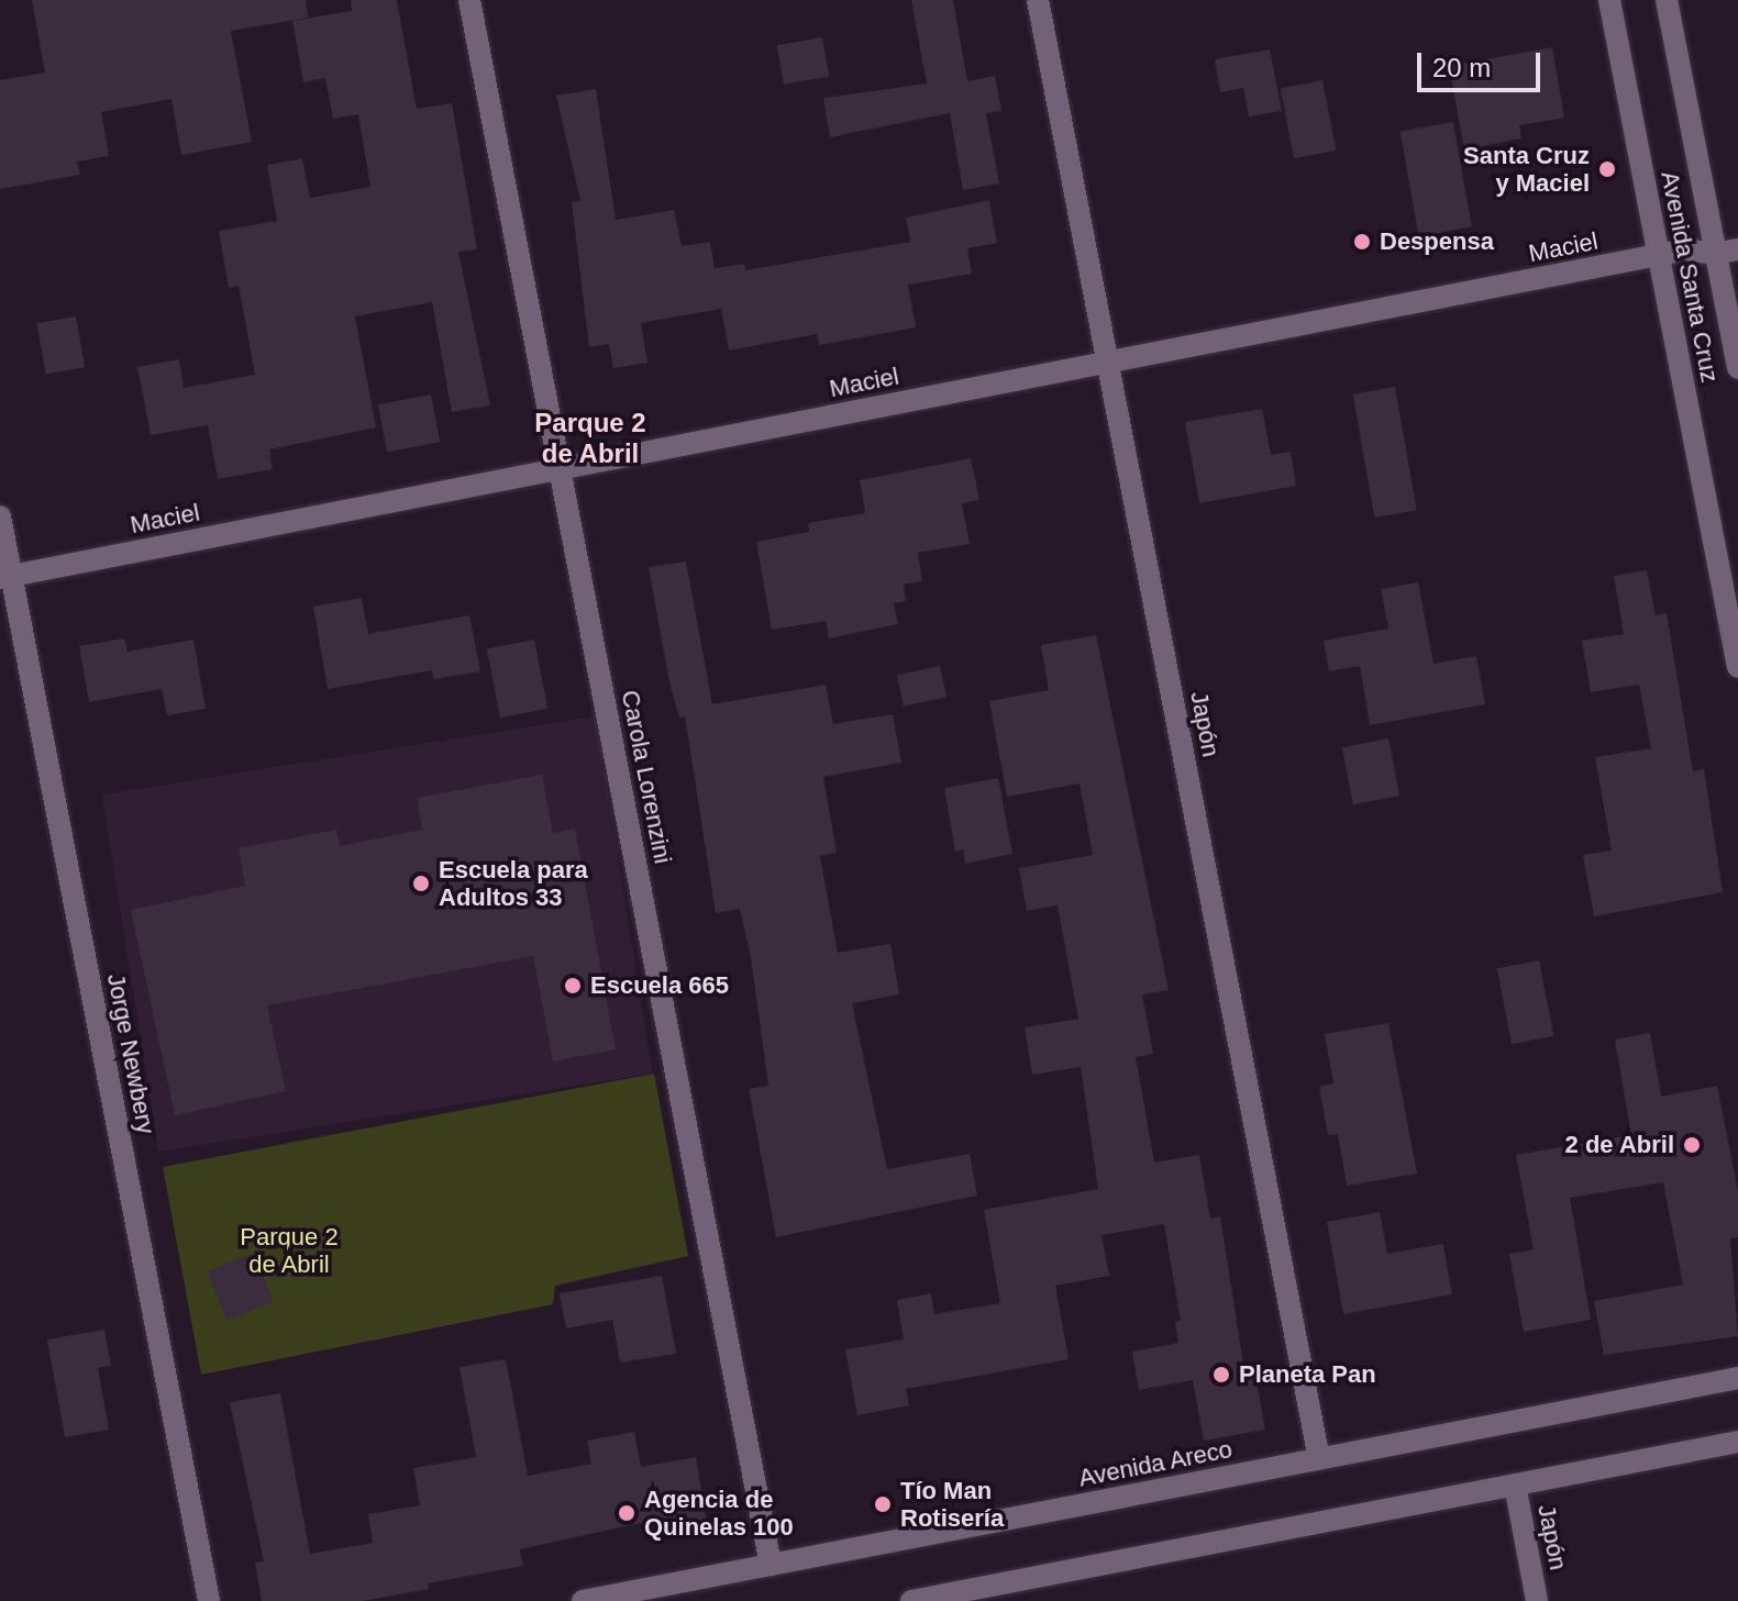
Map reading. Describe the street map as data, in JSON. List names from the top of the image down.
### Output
{
  "streets": {
    "street": [
      "Maciel",
      "Avenida Santa Cruz",
      "Japón",
      "Carola Lorenzini",
      "Jorge Newbery",
      "Avenida Areco"
    ]
  },
  "crossings": [
    ["Maciel", "Avenida Santa Cruz"],
    ["Maciel", "Japón"],
    ["Maciel", "Carola Lorenzini"],
    ["Maciel", "Jorge Newbery"],
    ["Japón", "Avenida Areco"],
    ["Carola Lorenzini", "Avenida Areco"]
  ],
  "districts": ["Parque 2 de Abril"],
  "parks": ["Parque 2 de Abril"],
  "places": [
    "Santa Cruz y Maciel",
    "Despensa",
    "Escuela para Adultos 33",
    "Escuela 665",
    "2 de Abril",
    "Planeta Pan",
    "Tío Man Rotisería",
    "Agencia de Quinelas 100"
  ],
  "scale_bar": "20 m"
}
